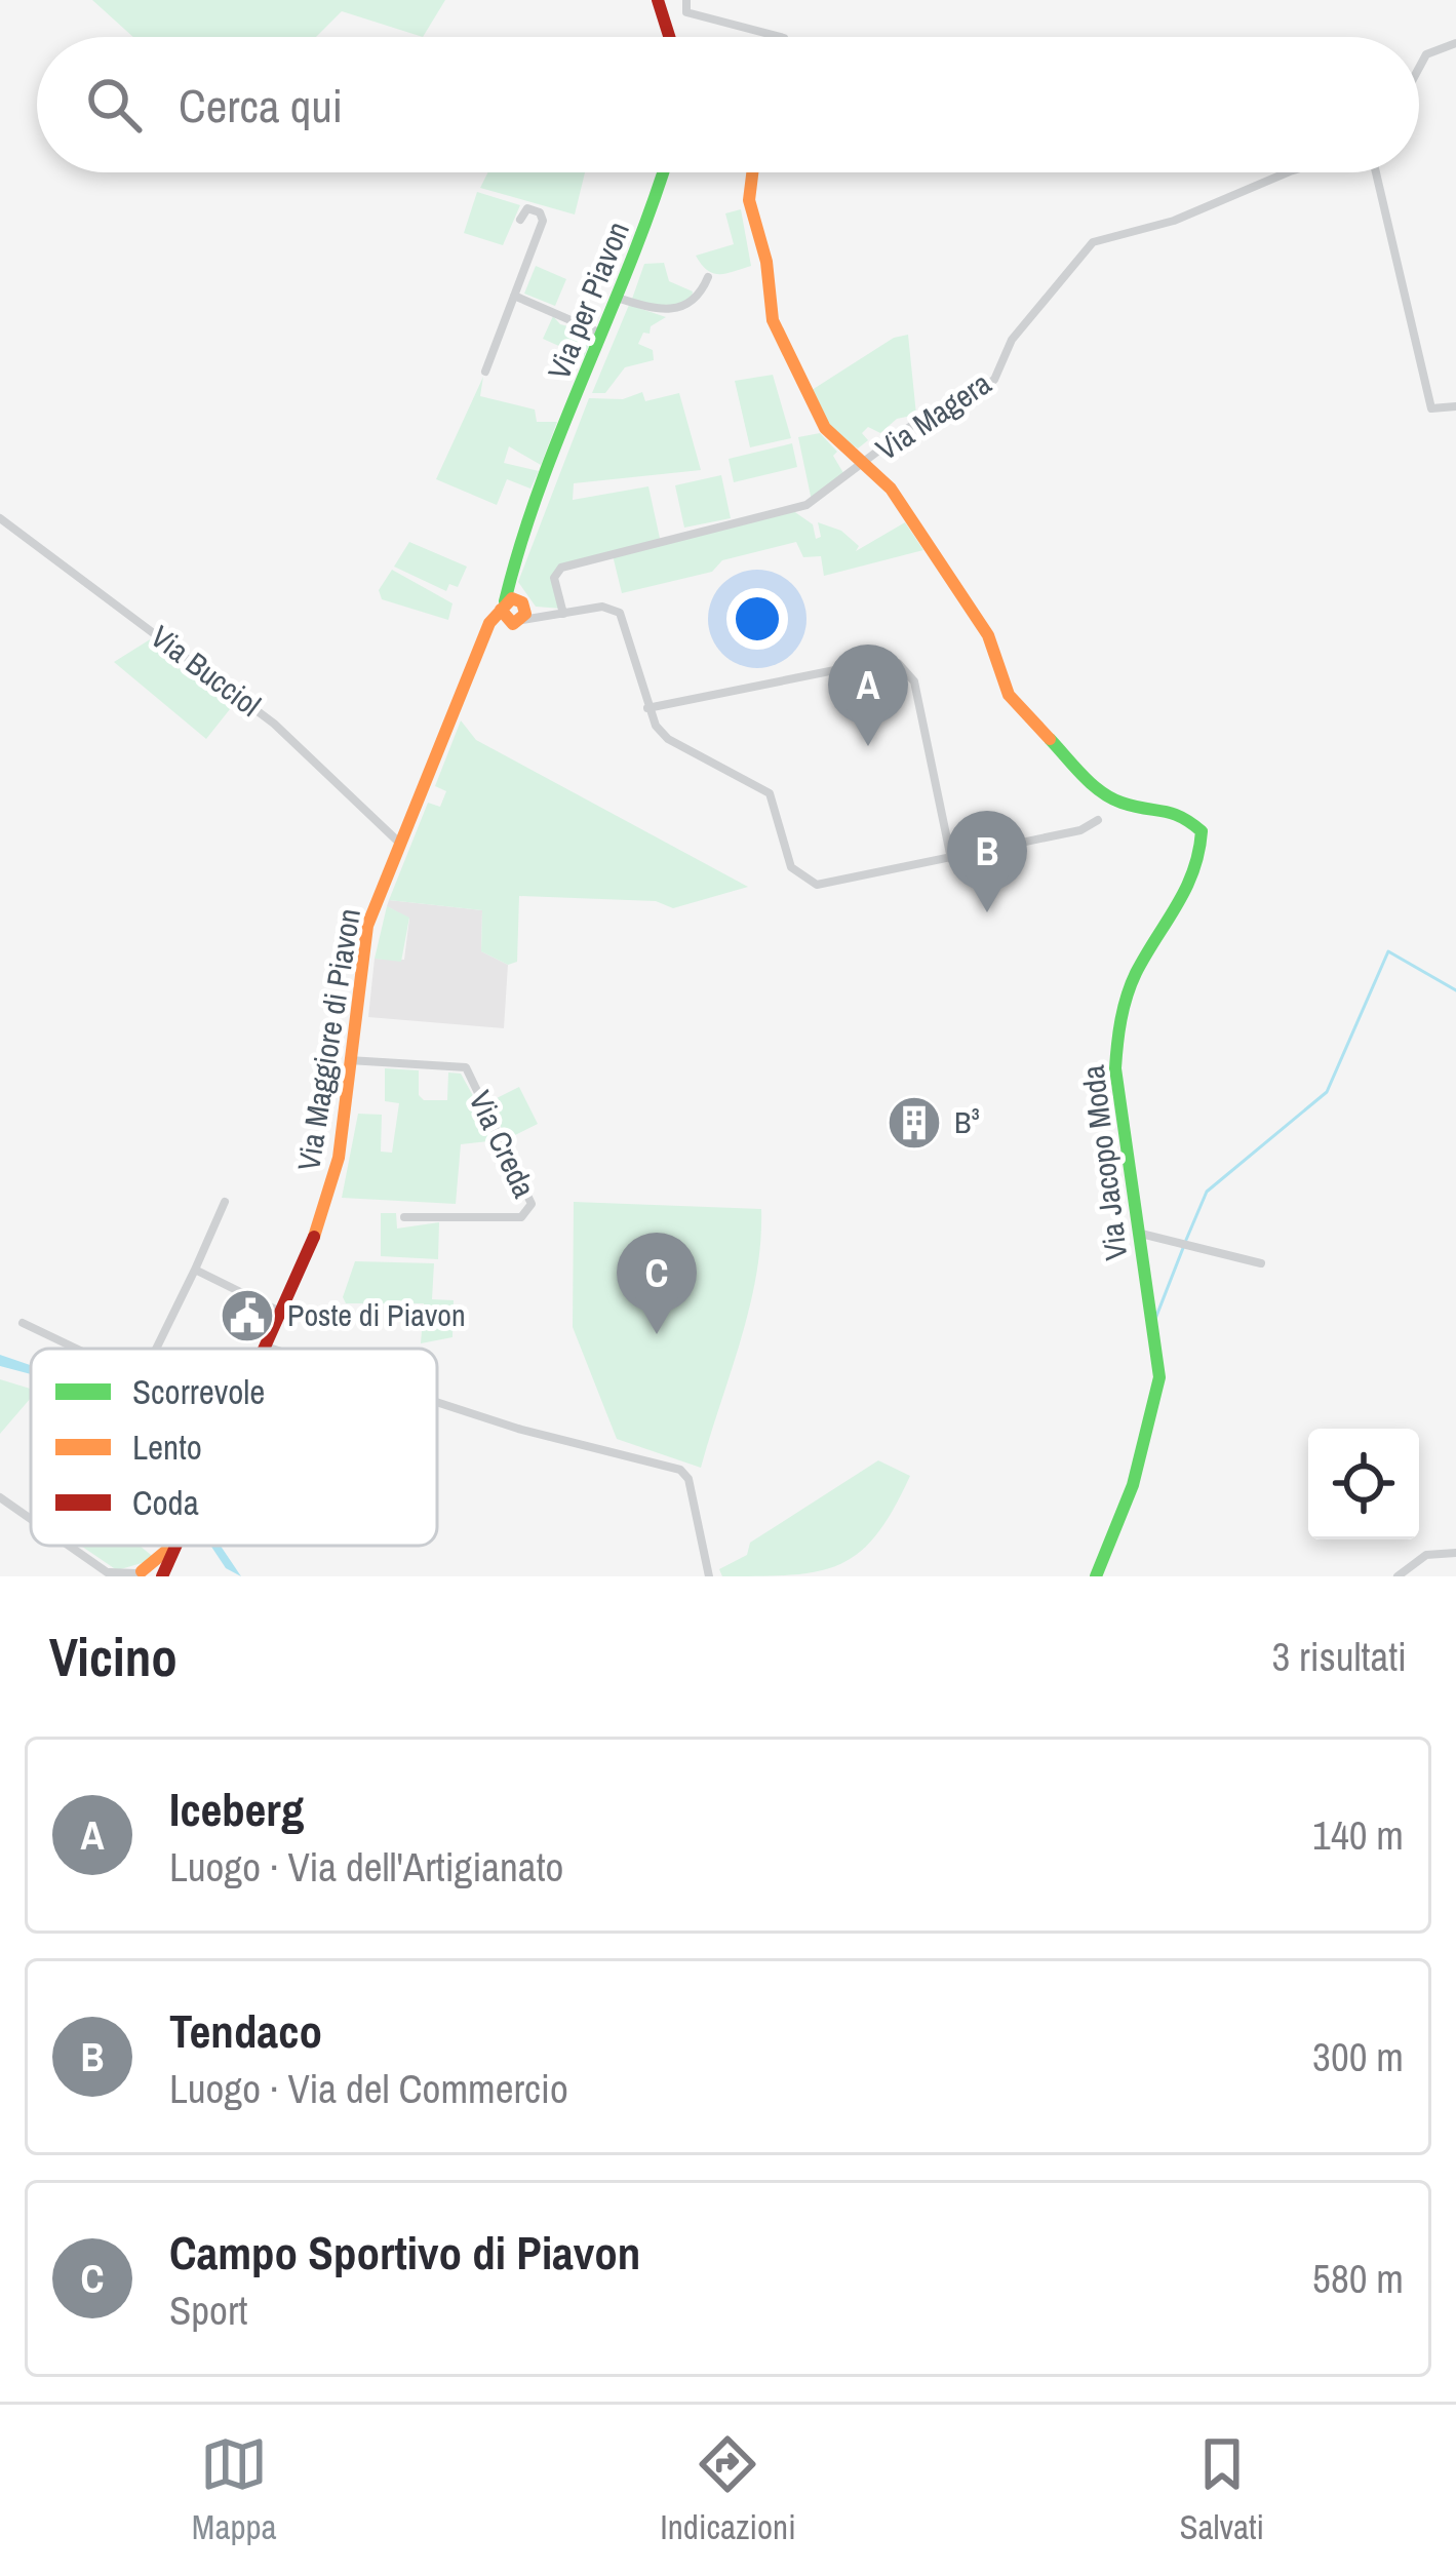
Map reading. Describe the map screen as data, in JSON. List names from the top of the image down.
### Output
{
  "streets": {
    "street": [
      "Via per Piavon",
      "Via Magera",
      "Via Bucciol",
      "Via Maggiore di Piavon",
      "Via Creda",
      "Via Jacopo Moda"
    ]
  },
  "crossings": [
    ["Via per Piavon", "Via Maggiore di Piavon"],
    ["Via Magera", "Via Jacopo Moda"],
    ["Via Bucciol", "Via Maggiore di Piavon"],
    ["Via Maggiore di Piavon", "Via Creda"]
  ],
  "places": {
    "building": ["B³"],
    "public building": ["Poste di Piavon"]
  },
  "legend": ["Scorrevole", "Lento", "Coda"],
  "page": {
    "search": "Cerca qui",
    "pins": ["A", "B", "C"],
    "heading": ["Vicino", "3 risultati"],
    "list": [
      {
        "mark": "A",
        "name": "Iceberg",
        "note": "Luogo · Via dell'Artigianato",
        "value": "140 m"
      },
      {
        "mark": "B",
        "name": "Tendaco",
        "note": "Luogo · Via del Commercio",
        "value": "300 m"
      },
      {
        "mark": "C",
        "name": "Campo Sportivo di Piavon",
        "note": "Sport",
        "value": "580 m"
      }
    ],
    "nav": ["Mappa", "Indicazioni", "Salvati"]
  }
}
